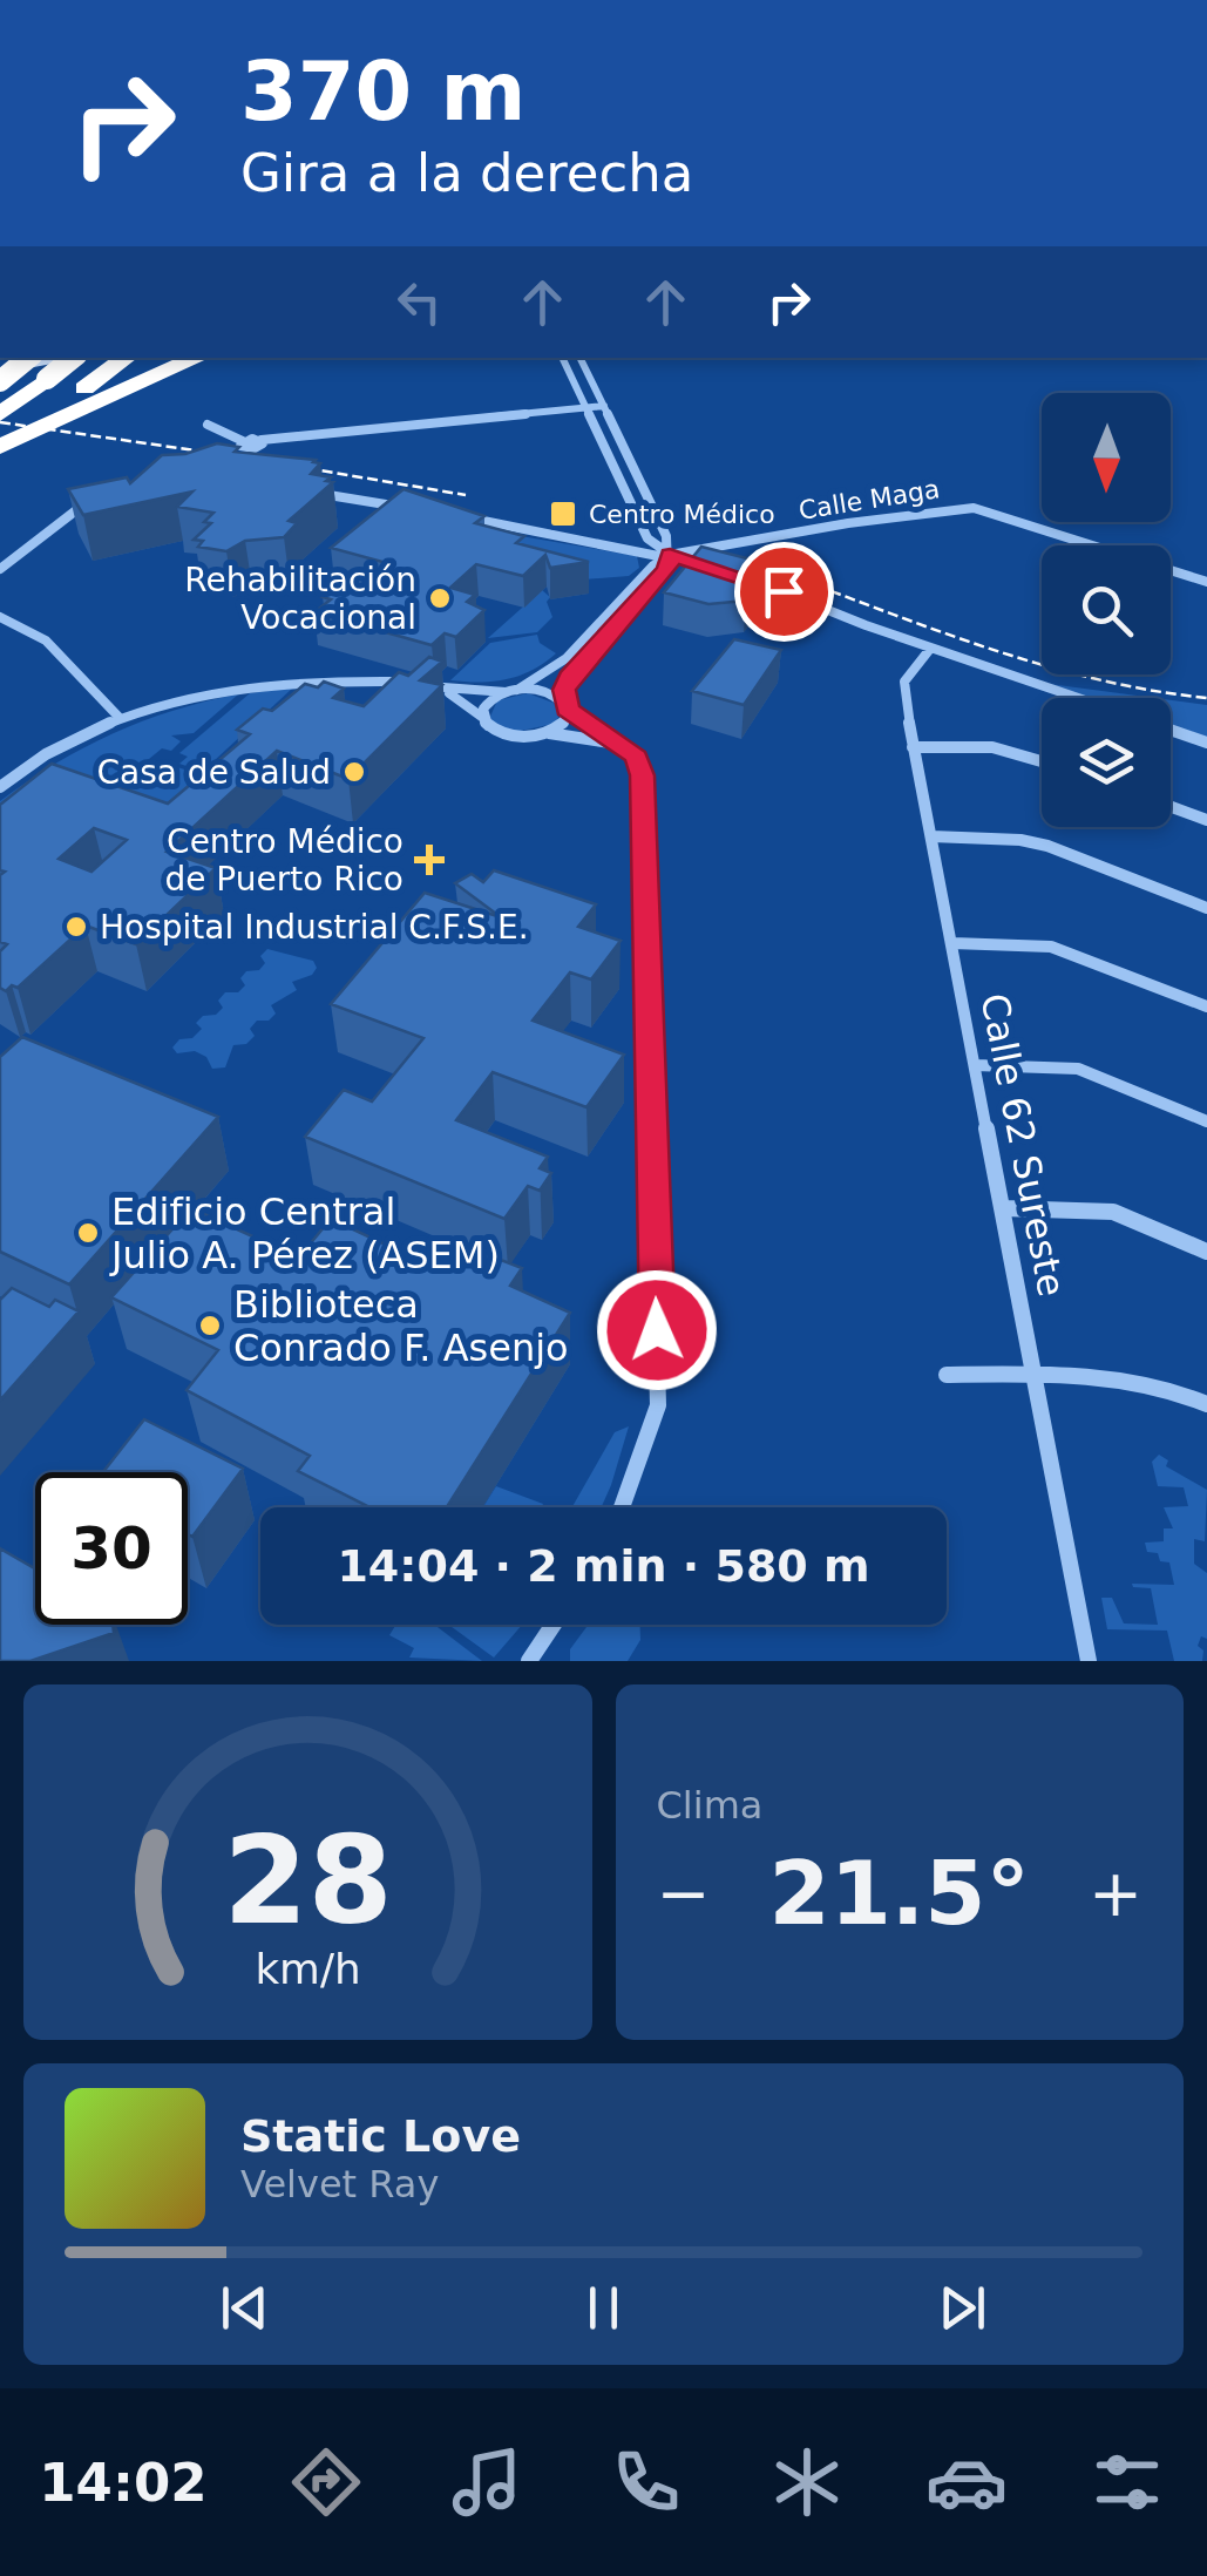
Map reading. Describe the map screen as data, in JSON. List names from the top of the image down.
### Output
{
  "streets": {
    "street": ["Calle Maga", "Calle 62 Sureste"]
  },
  "places": {
    "transit": ["Centro Médico"],
    "other": [
      "Rehabilitación Vocacional",
      "Casa de Salud",
      "Hospital Industrial C.F.S.E.",
      "Edificio Central Julio A. Pérez (ASEM)",
      "Biblioteca Conrado F. Asenjo"
    ],
    "health": ["Centro Médico de Puerto Rico"]
  },
  "north": "bottom",
  "page": {
    "turn": ["370 m", "Gira a la derecha"],
    "limit": "30",
    "trip": "14:04 · 2 min · 580 m",
    "tile": "Clima",
    "heat": ["−", "21.5°", "+"],
    "song": ["Static Love", "Velvet Ray"],
    "tabs": "14:02",
    "gauge": ["28", "km/h"]
  }
}
